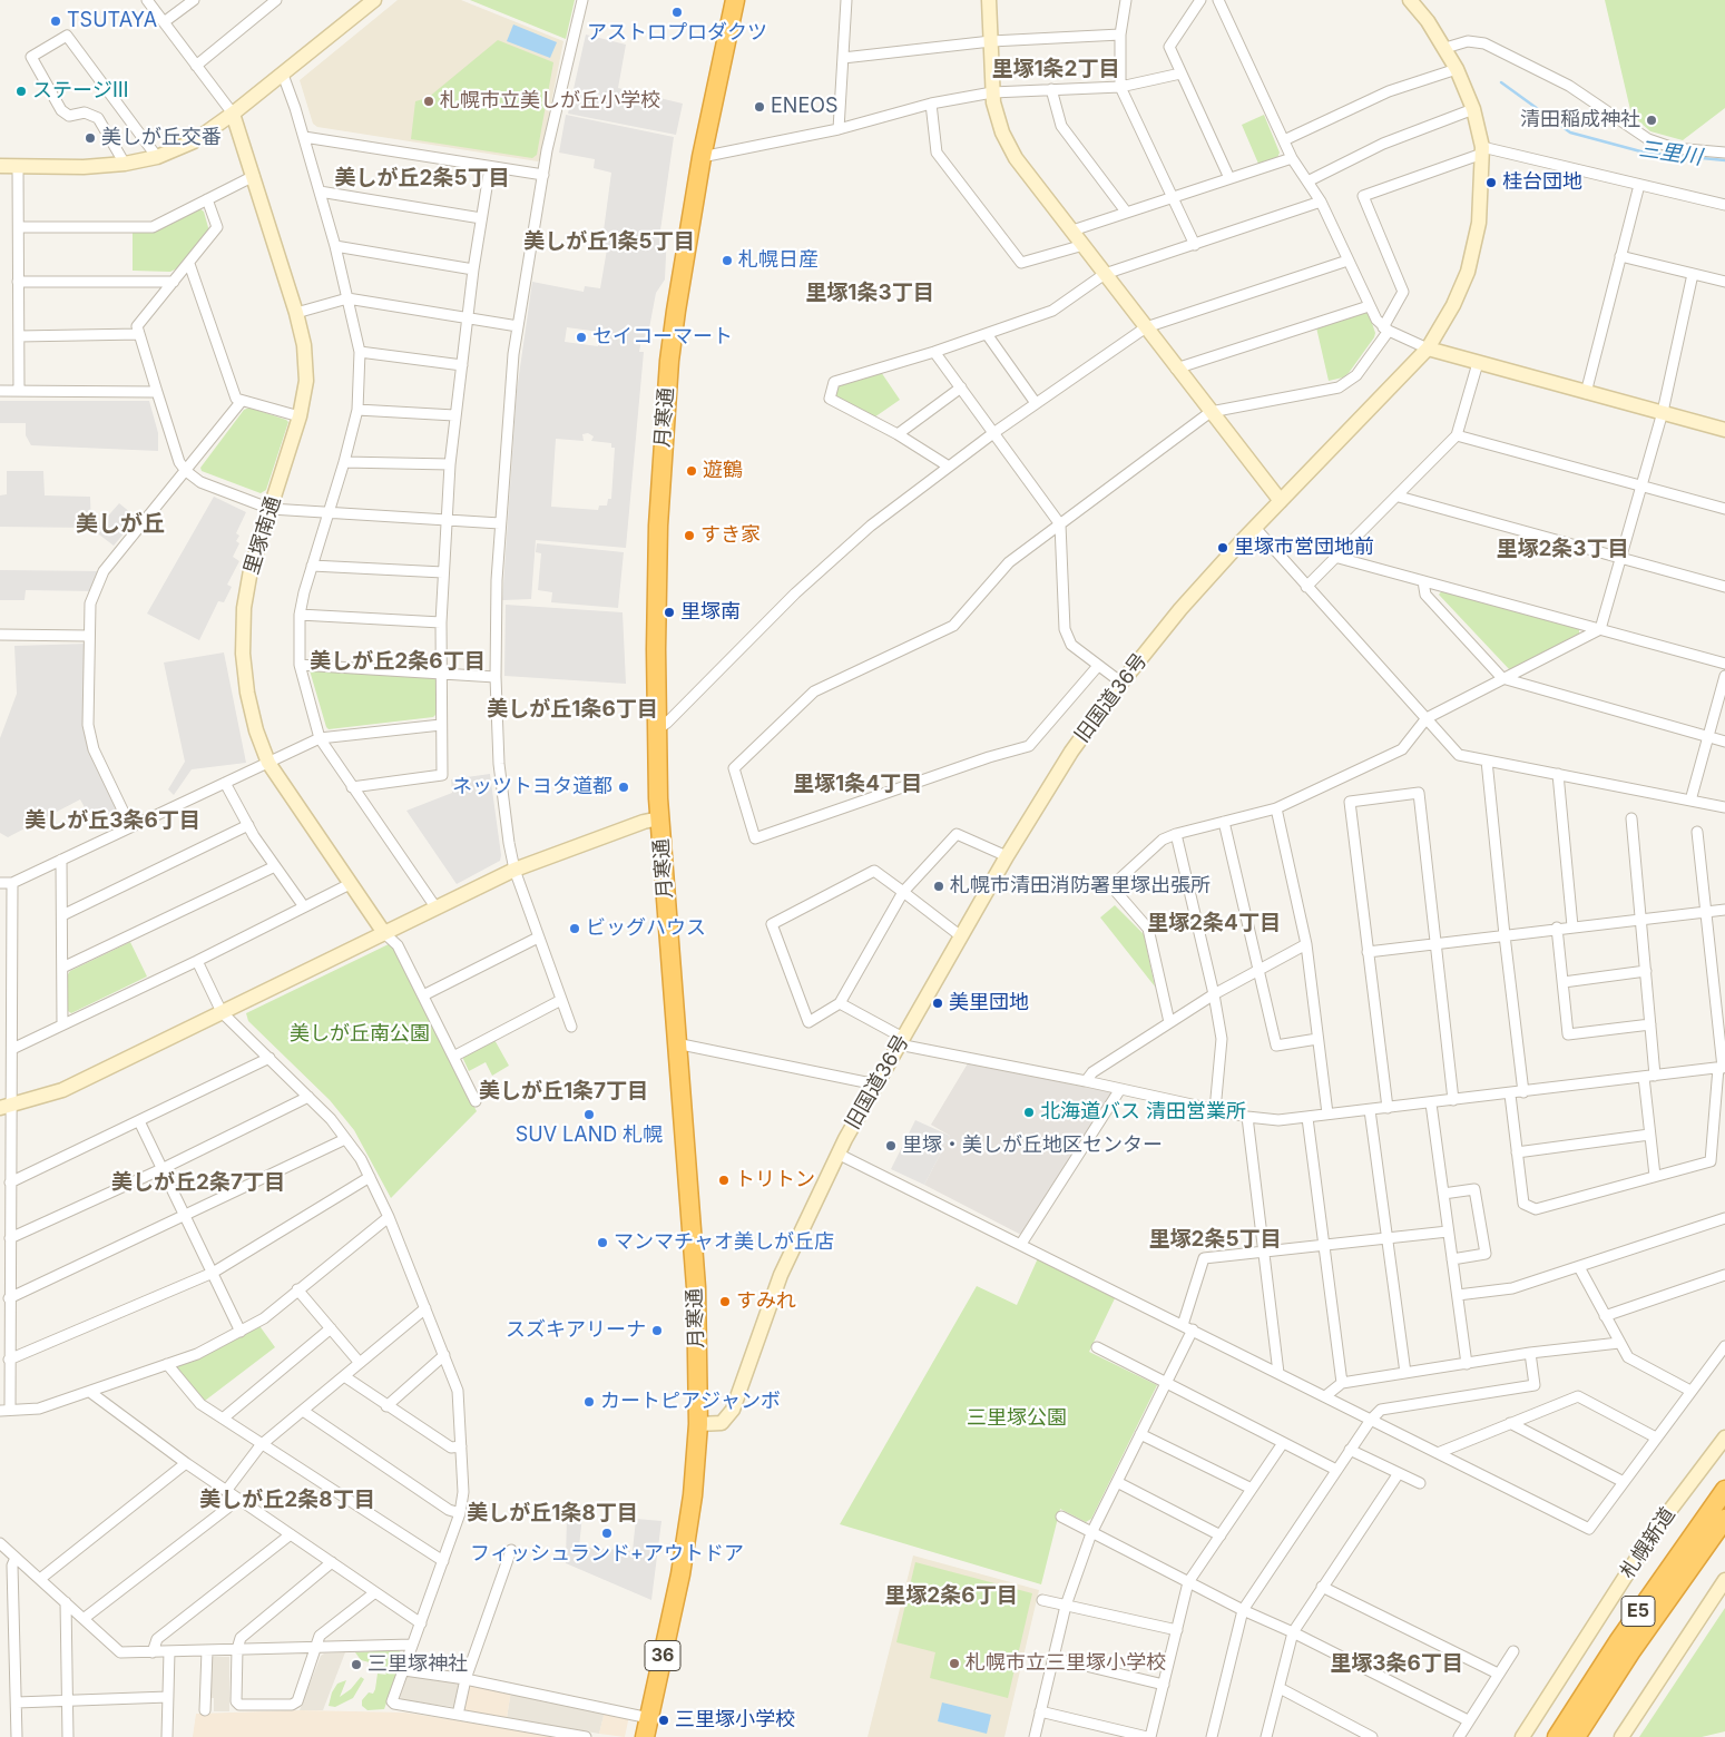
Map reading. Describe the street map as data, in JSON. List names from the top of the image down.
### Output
{
  "streets": {
    "highway": ["月寒通", "E5", "36"],
    "street": ["里塚南通", "旧国道36号", "札幌新道"]
  },
  "crossings": [
    ["月寒通", "旧国道36号"]
  ],
  "districts": [
    "里塚1条2丁目",
    "美しが丘2条5丁目",
    "美しが丘1条5丁目",
    "里塚1条3丁目",
    "美しが丘",
    "里塚2条3丁目",
    "美しが丘2条6丁目",
    "美しが丘1条6丁目",
    "里塚1条4丁目",
    "美しが丘3条6丁目",
    "里塚2条4丁目",
    "美しが丘1条7丁目",
    "美しが丘2条7丁目",
    "里塚2条5丁目",
    "美しが丘2条8丁目",
    "美しが丘1条8丁目",
    "里塚2条6丁目",
    "里塚3条6丁目"
  ],
  "water": ["三里川"],
  "parks": ["美しが丘南公園", "三里塚公園"],
  "places": [
    "アストロプロダクツ",
    "TSUTAYA",
    "ステージⅢ",
    "札幌市立美しが丘小学校",
    "ENEOS",
    "清田稲成神社",
    "美しが丘交番",
    "桂台団地",
    "札幌日産",
    "セイコーマート",
    "遊鶴",
    "すき家",
    "里塚市営団地前",
    "里塚南",
    "ネッツトヨタ道都",
    "札幌市清田消防署里塚出張所",
    "ビッグハウス",
    "美里団地",
    "北海道バス 清田営業所",
    "SUV LAND 札幌",
    "里塚・美しが丘地区センター",
    "トリトン",
    "マンマチャオ美しが丘店",
    "すみれ",
    "スズキアリーナ",
    "カートピアジャンボ",
    "フィッシュランド+アウトドア",
    "札幌市立三里塚小学校",
    "三里塚神社",
    "三里塚小学校"
  ]
}
